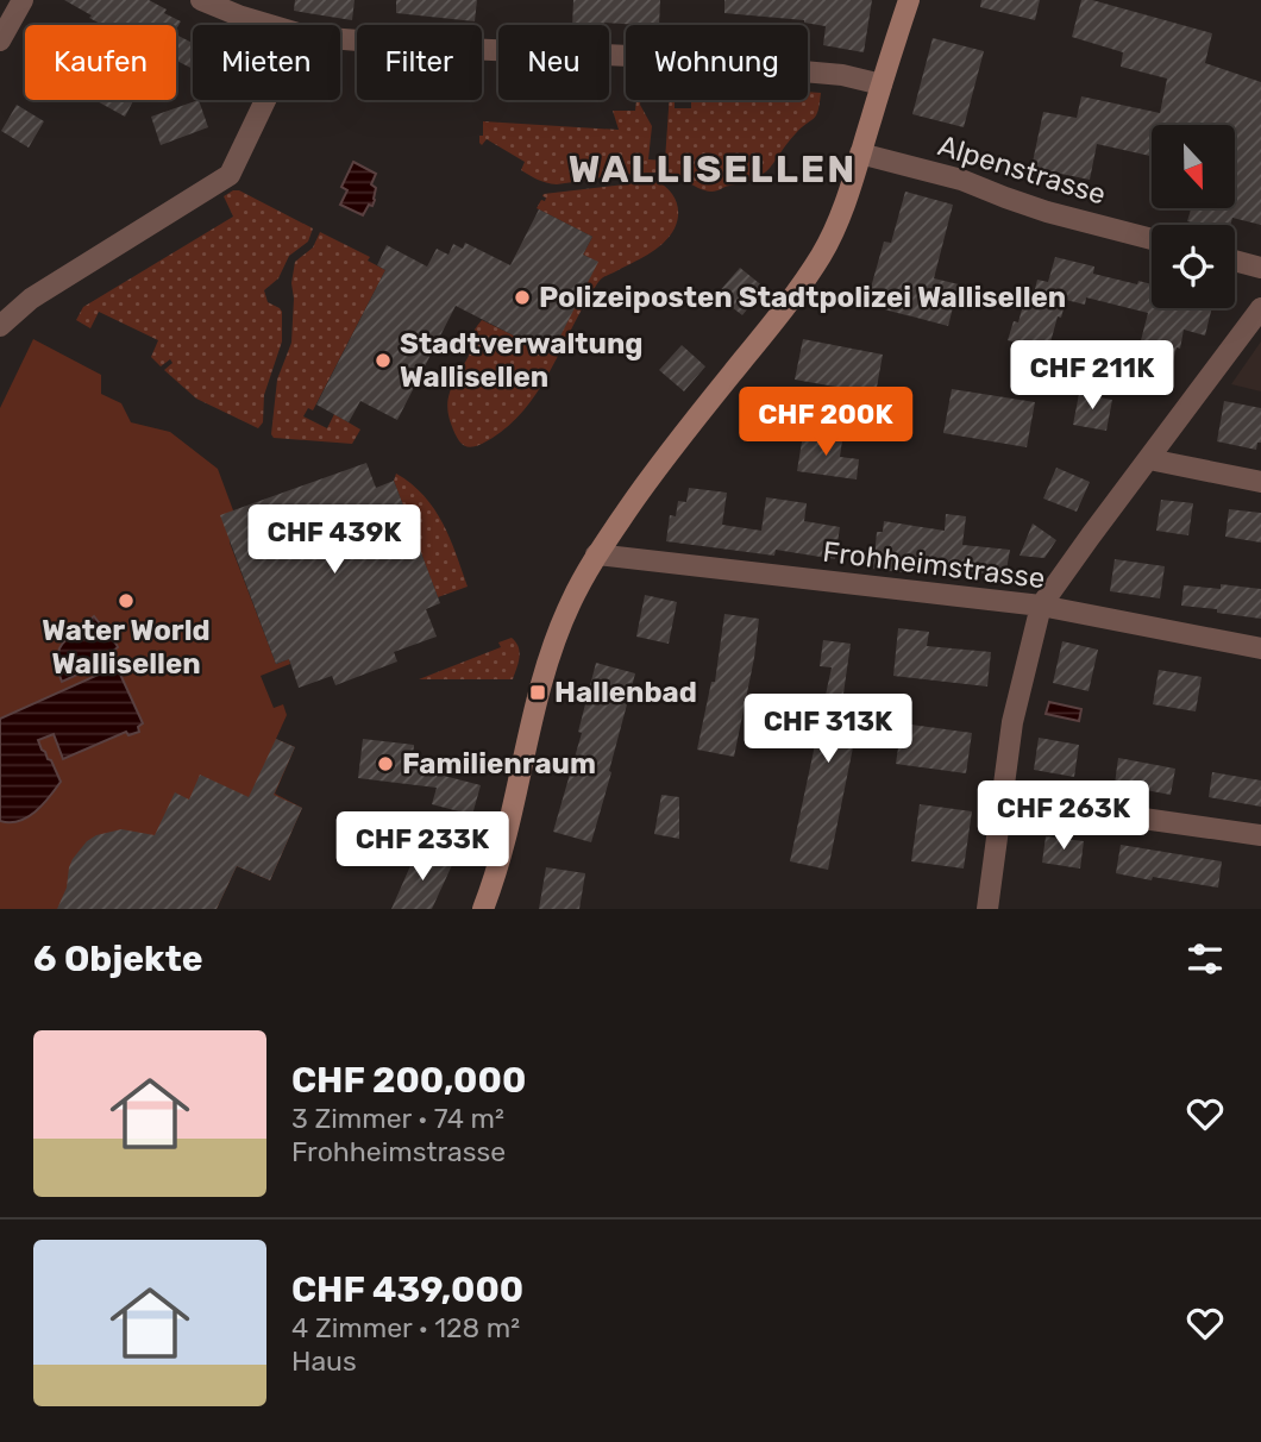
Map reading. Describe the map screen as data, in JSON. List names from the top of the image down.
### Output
{
  "streets": {
    "street": ["Alpenstrasse", "Frohheimstrasse"]
  },
  "districts": ["WALLISELLEN"],
  "places": {
    "other": [
      "Polizeiposten Stadtpolizei Wallisellen",
      "Stadtverwaltung Wallisellen",
      "Water World Wallisellen",
      "Familienraum"
    ],
    "transit": ["Hallenbad"]
  },
  "north": "bottom",
  "page": {
    "chip": [
      "Kaufen",
      "Mieten",
      "Filter",
      "Neu",
      "Wohnung"
    ],
    "price": [
      "CHF 211K",
      "CHF 200K",
      "CHF 439K",
      "CHF 313K",
      "CHF 263K",
      "CHF 233K"
    ],
    "heading": "6 Objekte",
    "list": [
      {
        "name": "CHF 200,000",
        "note": "3 Zimmer · 74 m² · Frohheimstrasse"
      },
      {
        "name": "CHF 439,000",
        "note": "4 Zimmer · 128 m² · Haus"
      }
    ]
  }
}
